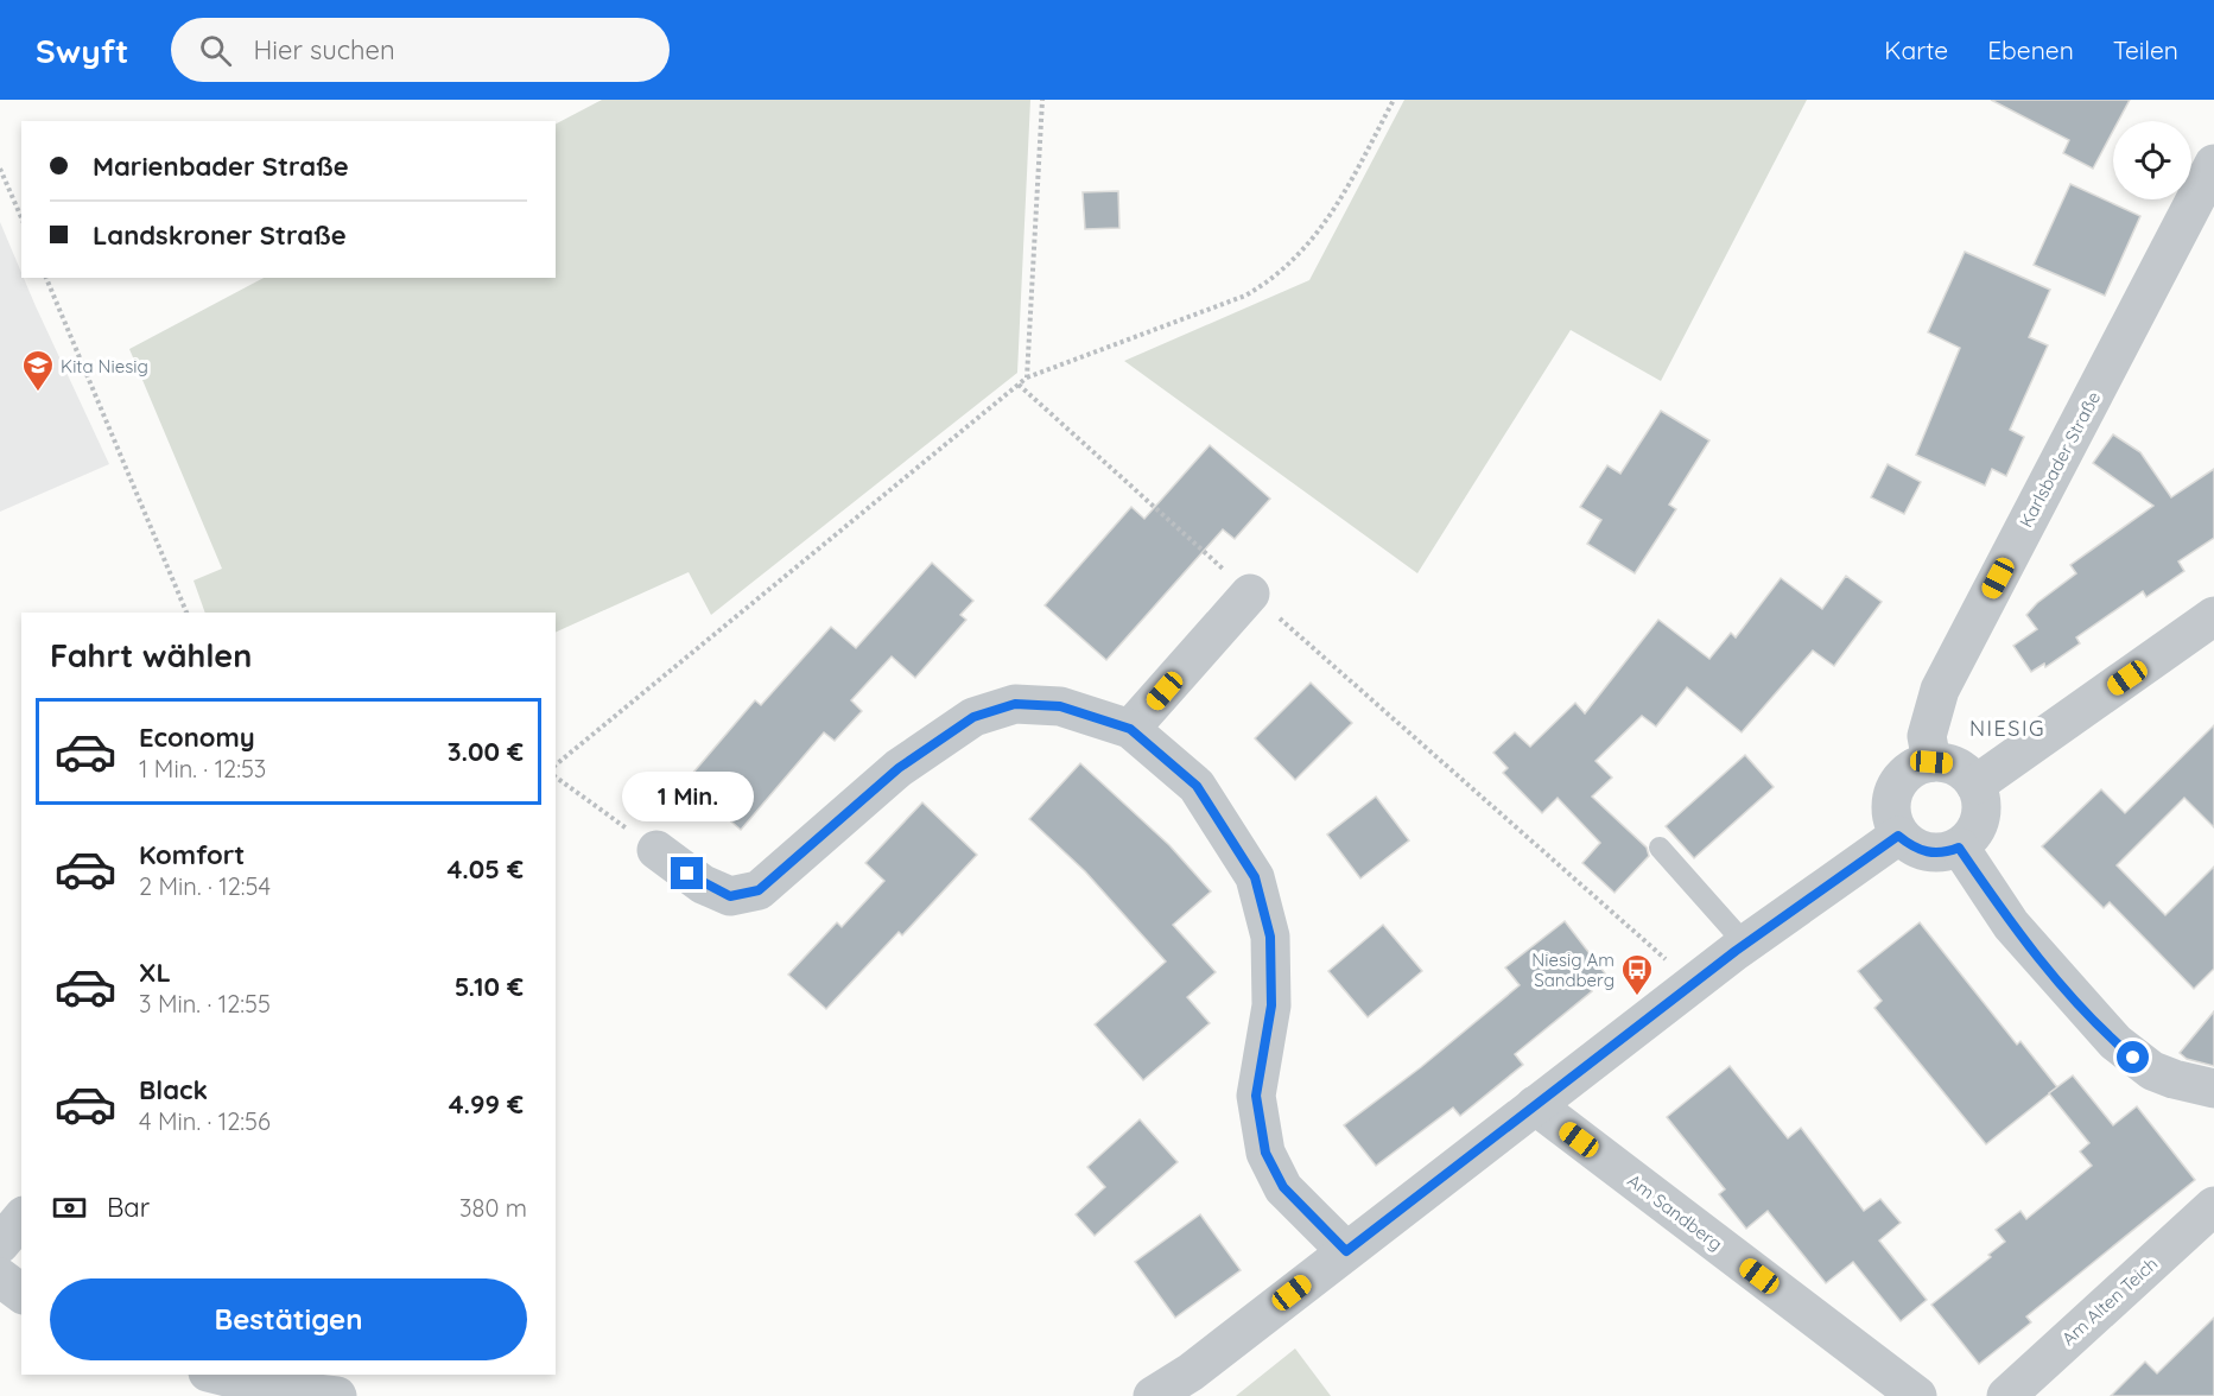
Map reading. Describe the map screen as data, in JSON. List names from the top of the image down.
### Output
{
  "streets": {
    "street": ["Karlsbader Straße", "Am Sandberg", "Am Alten Teich"]
  },
  "districts": ["NIESIG"],
  "places": {
    "school or university": ["Kita Niesig"],
    "bus stop": ["Niesig Am Sandberg"]
  },
  "page": {
    "header": "Swyft",
    "search": "Hier suchen",
    "nav": ["Karte", "Ebenen", "Teilen"],
    "banner": ["Marienbader Straße", "Landskroner Straße"],
    "heading": "Fahrt wählen",
    "list": [
      {
        "name": "Economy",
        "note": "1 Min. · 12:53",
        "value": "3.00 €"
      },
      {
        "name": "Komfort",
        "note": "2 Min. · 12:54",
        "value": "4.05 €"
      },
      {
        "name": "XL",
        "note": "3 Min. · 12:55",
        "value": "5.10 €"
      },
      {
        "name": "Black",
        "note": "4 Min. · 12:56",
        "value": "4.99 €"
      }
    ],
    "bubble": "1 Min.",
    "pay": ["Bar", "380 m"],
    "buttons": "Bestätigen"
  }
}
